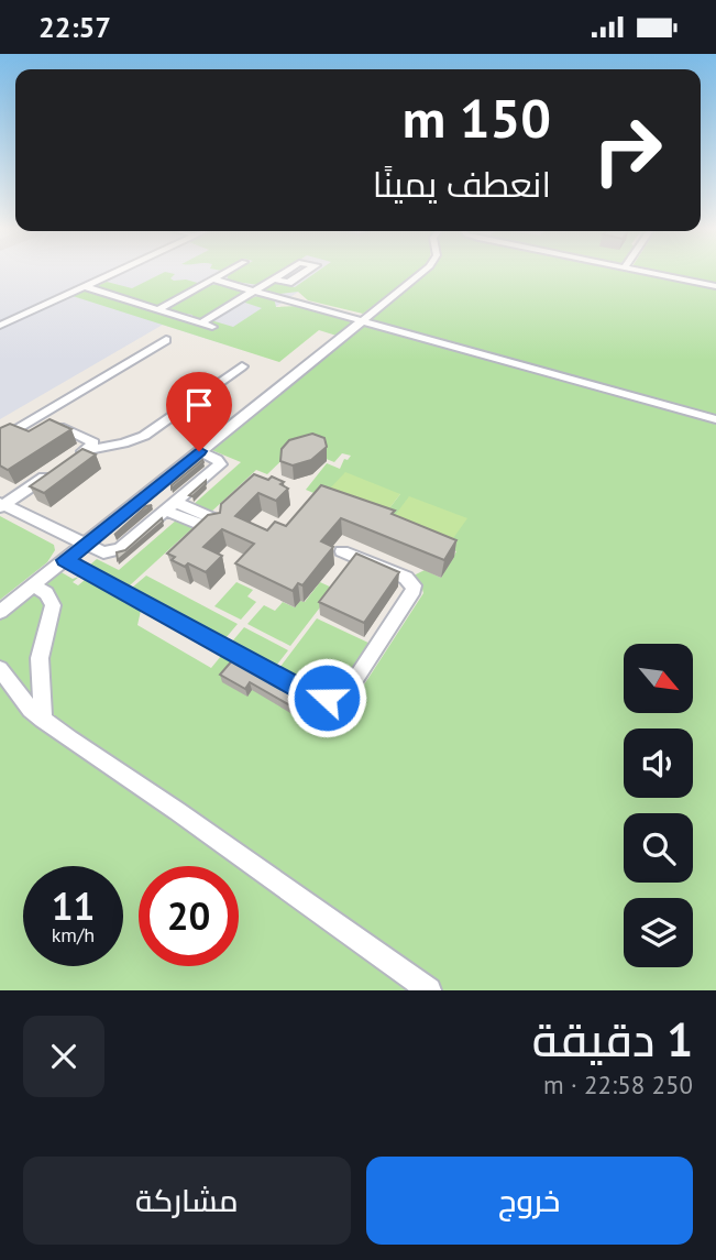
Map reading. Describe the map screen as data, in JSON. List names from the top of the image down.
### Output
{
  "north": "bottom right",
  "page": {
    "status": "22:57",
    "turn": ["150 m", "انعطف يمينًا"],
    "speed": "11 km/h",
    "limit": "20",
    "heading": ["1 دقيقة", "250 m · 22:58"],
    "buttons": ["خروج", "مشاركة"]
  }
}
